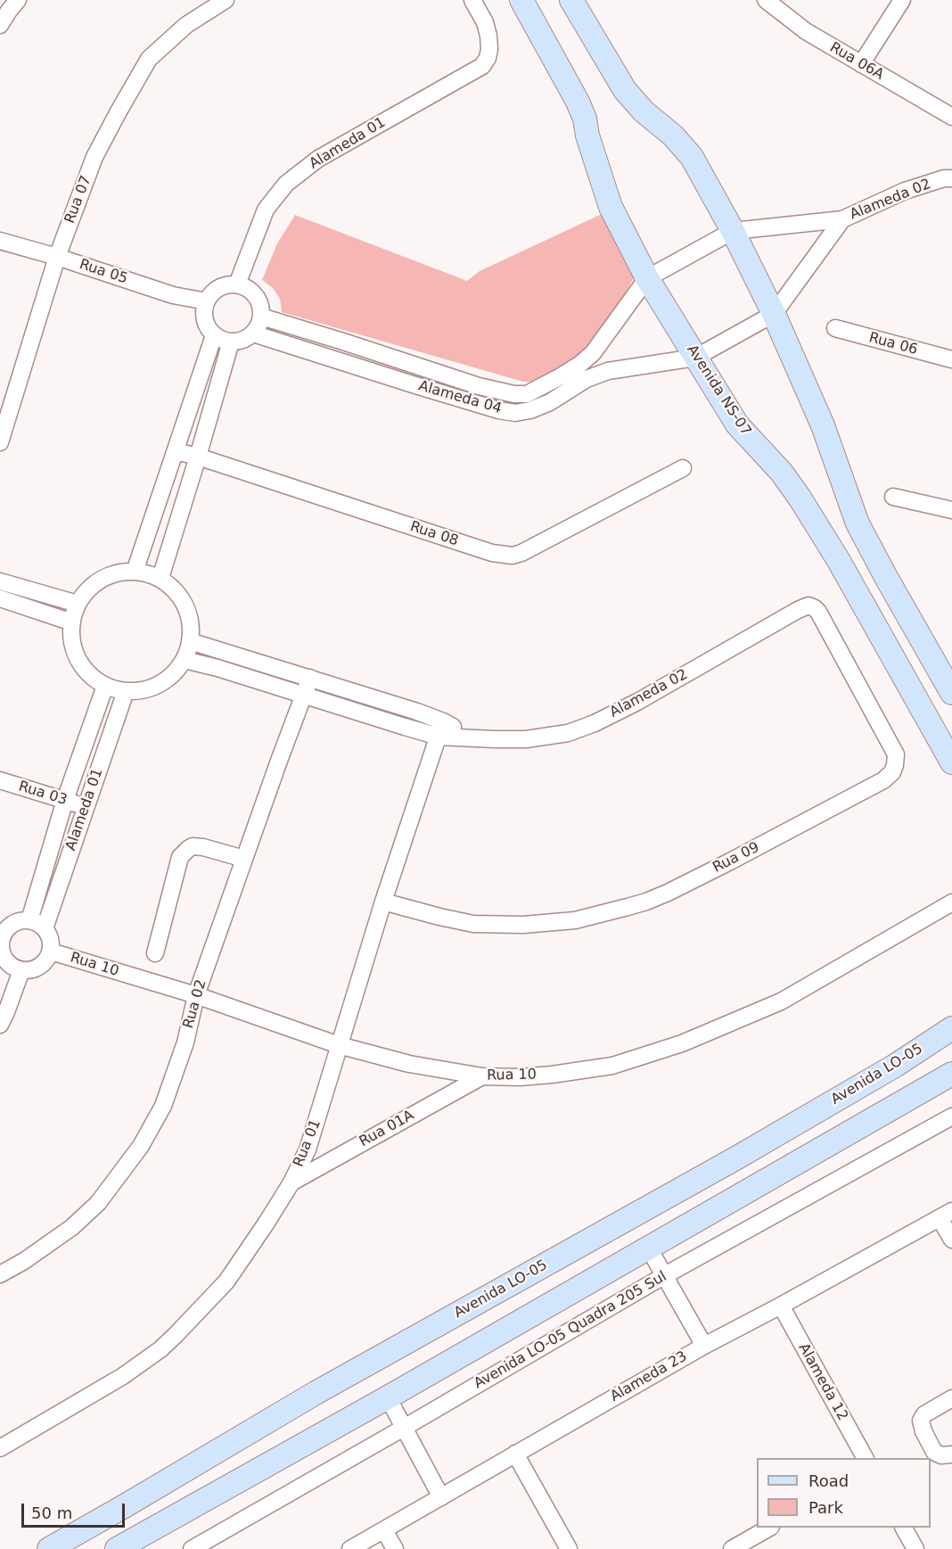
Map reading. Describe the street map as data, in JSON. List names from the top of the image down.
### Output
{
  "streets": {
    "main road": ["Avenida NS-07", "Avenida LO-05"],
    "street": [
      "Rua 06A",
      "Alameda 01",
      "Rua 07",
      "Alameda 02",
      "Rua 05",
      "Rua 06",
      "Alameda 04",
      "Rua 08",
      "Rua 03",
      "Rua 09",
      "Rua 10",
      "Rua 02",
      "Rua 01A",
      "Rua 01",
      "Avenida LO-05 Quadra 205 Sul",
      "Alameda 23",
      "Alameda 12"
    ]
  },
  "crossings": [
    ["Alameda 01", "Alameda 02"],
    ["Alameda 01", "Rua 05"],
    ["Alameda 01", "Alameda 04"],
    ["Alameda 01", "Rua 03"],
    ["Alameda 01", "Rua 10"],
    ["Rua 07", "Rua 05"],
    ["Alameda 02", "Rua 09"],
    ["Alameda 02", "Rua 02"],
    ["Alameda 02", "Rua 01"],
    ["Rua 05", "Alameda 04"],
    ["Avenida NS-07", "Alameda 04"],
    ["Rua 09", "Rua 01"],
    ["Rua 10", "Rua 02"],
    ["Rua 10", "Rua 01A"],
    ["Rua 10", "Rua 01"],
    ["Rua 01A", "Rua 01"],
    ["Alameda 23", "Alameda 12"]
  ],
  "legend": ["Road", "Park"],
  "scale_bar": "50 m"
}
